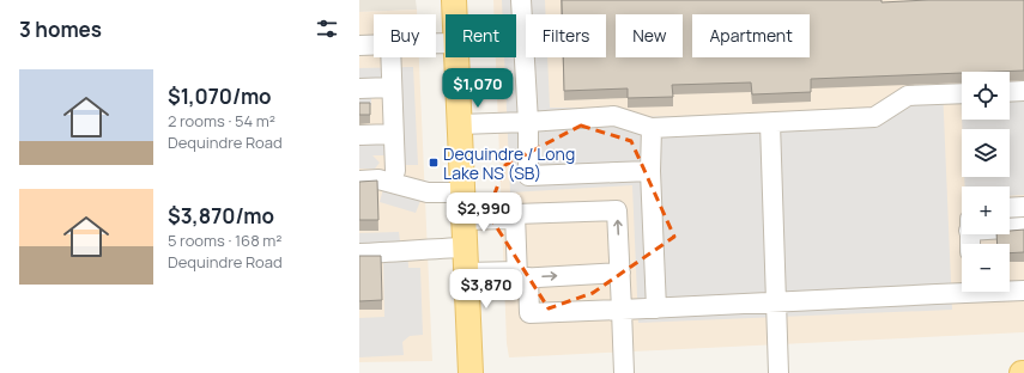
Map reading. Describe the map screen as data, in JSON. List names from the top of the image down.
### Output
{
  "places": {
    "transit": ["Dequindre / Long Lake NS (SB)"]
  },
  "page": {
    "heading": "3 homes",
    "chip": [
      "Buy",
      "Rent",
      "Filters",
      "New",
      "Apartment"
    ],
    "list": [
      {
        "name": "$1,070/mo",
        "note": "2 rooms · 54 m² · Dequindre Road"
      },
      {
        "name": "$3,870/mo",
        "note": "5 rooms · 168 m² · Dequindre Road"
      }
    ],
    "price": ["$1,070", "$2,990", "$3,870"],
    "map_buttons": ["+", "−"]
  }
}
